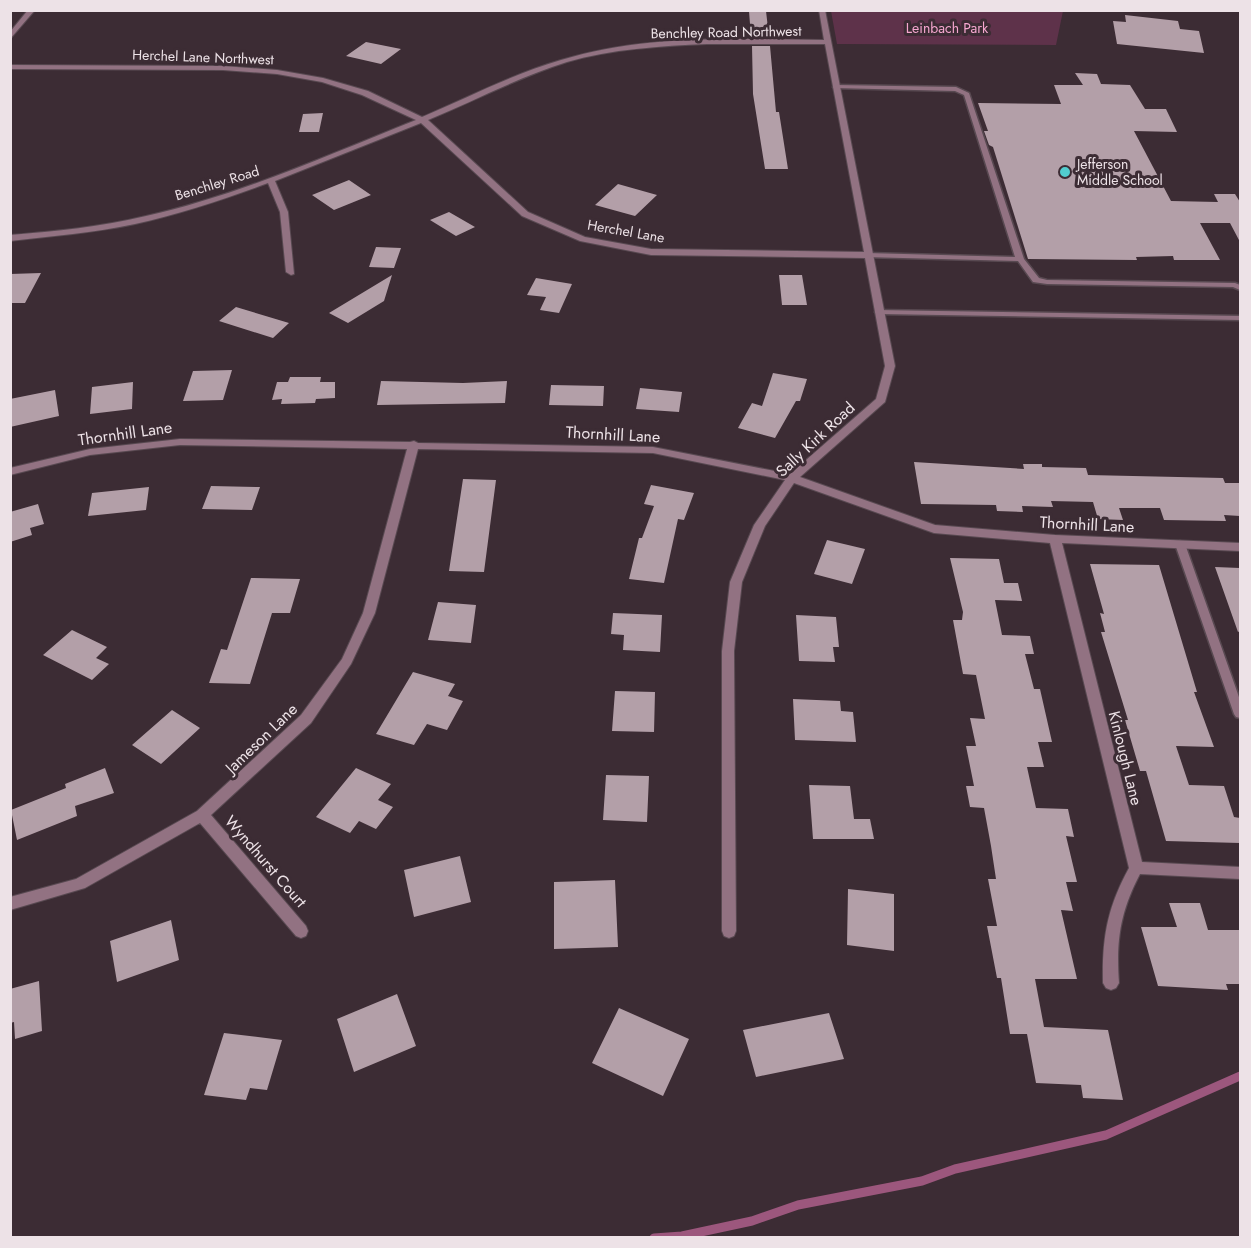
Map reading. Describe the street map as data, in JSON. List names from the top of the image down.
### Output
{
  "streets": {
    "street": [
      "Benchley Road Northwest",
      "Herchel Lane Northwest",
      "Benchley Road",
      "Herchel Lane",
      "Thornhill Lane",
      "Sally Kirk Road",
      "Jameson Lane",
      "Kinlough Lane",
      "Wyndhurst Court"
    ]
  },
  "crossings": [
    ["Benchley Road Northwest", "Herchel Lane Northwest"],
    ["Benchley Road Northwest", "Benchley Road"],
    ["Benchley Road Northwest", "Herchel Lane"],
    ["Benchley Road Northwest", "Sally Kirk Road"],
    ["Herchel Lane Northwest", "Benchley Road"],
    ["Herchel Lane Northwest", "Herchel Lane"],
    ["Benchley Road", "Herchel Lane"],
    ["Herchel Lane", "Sally Kirk Road"],
    ["Thornhill Lane", "Sally Kirk Road"],
    ["Thornhill Lane", "Jameson Lane"],
    ["Thornhill Lane", "Kinlough Lane"],
    ["Jameson Lane", "Wyndhurst Court"]
  ],
  "parks": ["Leinbach Park"],
  "places": ["Jefferson Middle School"]
}
